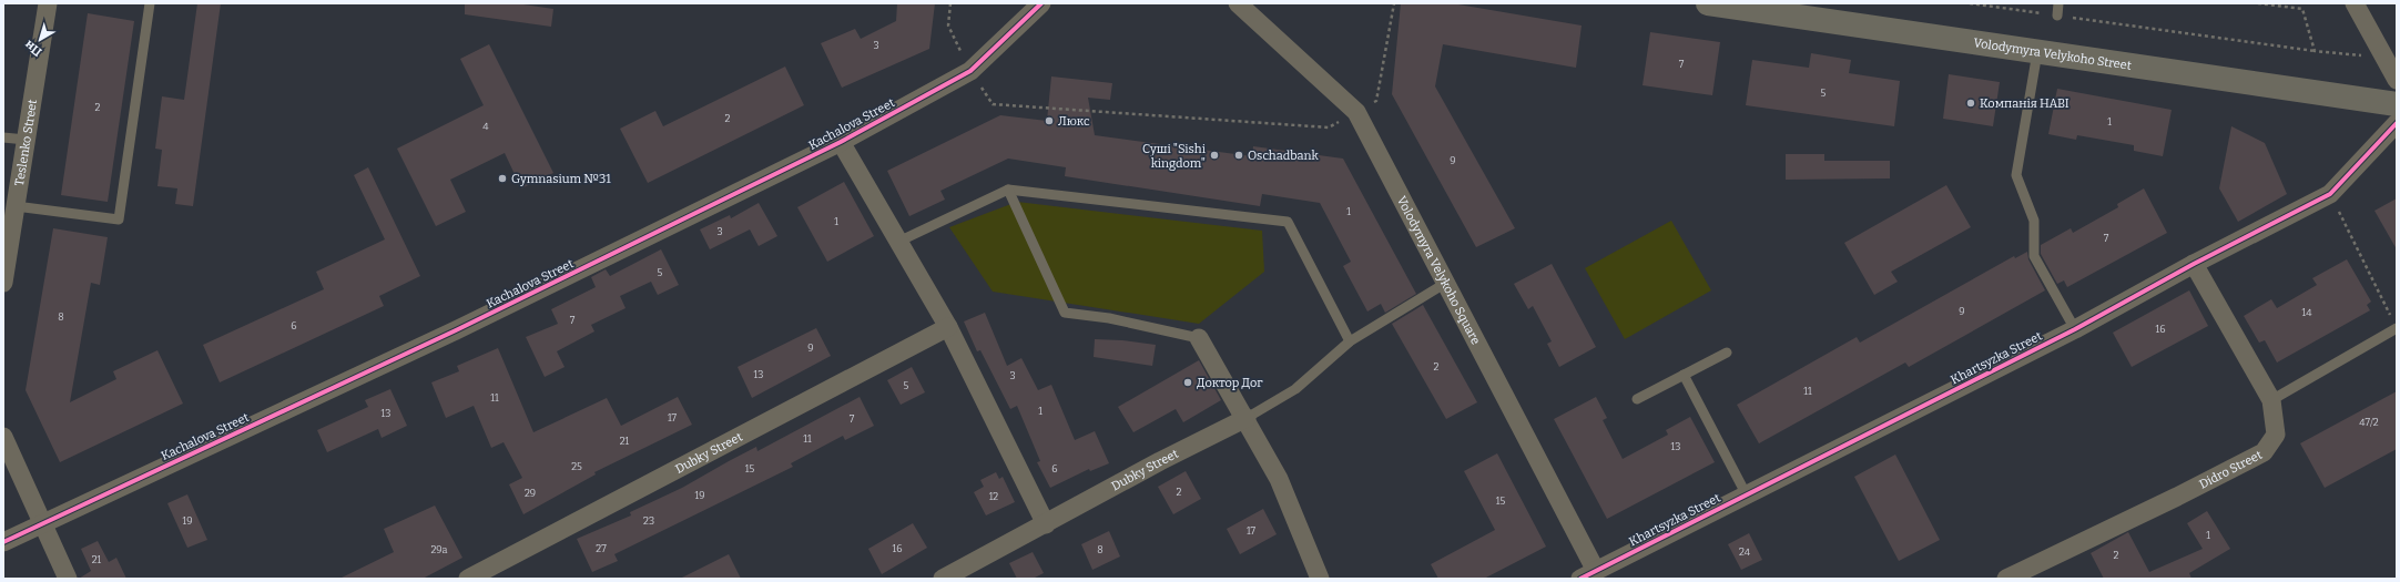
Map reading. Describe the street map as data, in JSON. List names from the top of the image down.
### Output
{
  "streets": {
    "main road": ["Volodymyra Velykoho Street"],
    "street": [
      "Kachalova Street",
      "Teslenko Street",
      "Volodymyra Velykoho Square",
      "Khartsyzka Street",
      "Dubky Street",
      "Didro Street"
    ]
  },
  "crossings": [
    ["Volodymyra Velykoho Square", "Khartsyzka Street"],
    ["Khartsyzka Street", "Didro Street"]
  ],
  "places": [
    "Компанія НАВІ",
    "Люкс",
    "Суші \"Sishi kingdom\"",
    "Oschadbank",
    "Gymnasium №31",
    "Доктор Дог"
  ],
  "house_numbers": [
    "3",
    "7",
    "5",
    "2",
    "2",
    "1",
    "4",
    "9",
    "1",
    "1",
    "3",
    "7",
    "5",
    "9",
    "14",
    "8",
    "7",
    "6",
    "16",
    "9",
    "2",
    "13",
    "3",
    "5",
    "11",
    "11",
    "1",
    "13",
    "17",
    "7",
    "47/2",
    "11",
    "21",
    "13",
    "25",
    "15",
    "6",
    "2",
    "29",
    "19",
    "12",
    "15",
    "19",
    "23",
    "17",
    "1",
    "27",
    "16",
    "29а",
    "8",
    "24",
    "2",
    "21"
  ],
  "north": "bottom left"
}
